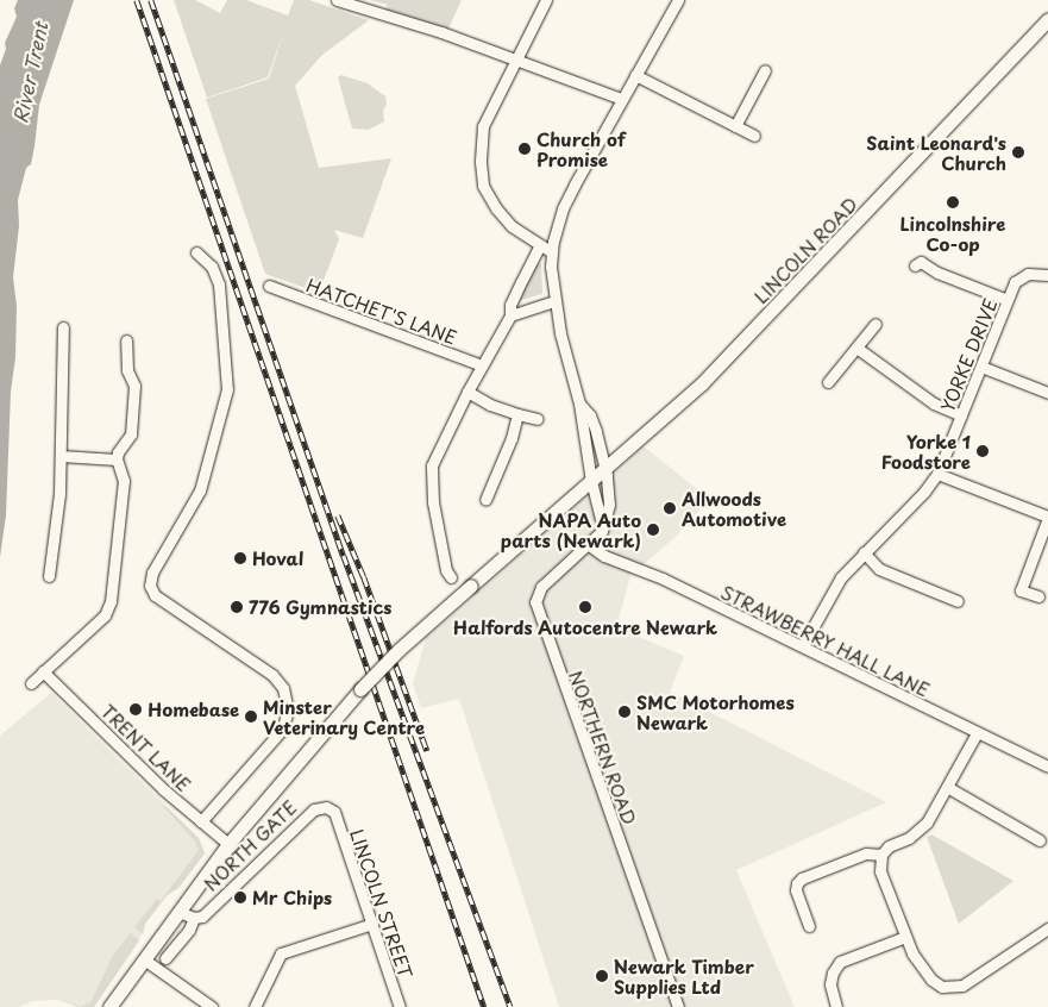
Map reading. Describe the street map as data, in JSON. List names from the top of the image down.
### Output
{
  "streets": {
    "main road": ["LINCOLN ROAD"],
    "street": [
      "HATCHET'S LANE",
      "YORKE DRIVE",
      "STRAWBERRY HALL LANE",
      "TRENT LANE",
      "NORTHERN ROAD",
      "NORTH GATE",
      "LINCOLN STREET"
    ]
  },
  "crossings": [
    ["LINCOLN ROAD", "TRENT LANE"],
    ["LINCOLN ROAD", "NORTHERN ROAD"],
    ["YORKE DRIVE", "STRAWBERRY HALL LANE"],
    ["STRAWBERRY HALL LANE", "NORTHERN ROAD"],
    ["NORTH GATE", "LINCOLN STREET"]
  ],
  "water": ["River Trent"],
  "places": [
    "Church of Promise",
    "Saint Leonard's Church",
    "Lincolnshire Co-op",
    "Yorke 1 Foodstore",
    "Allwoods Automotive",
    "NAPA Auto parts (Newark)",
    "Hoval",
    "776 Gymnastics",
    "Halfords Autocentre Newark",
    "Homebase",
    "SMC Motorhomes Newark",
    "Minster Veterinary Centre",
    "Mr Chips",
    "Newark Timber Supplies Ltd"
  ]
}
